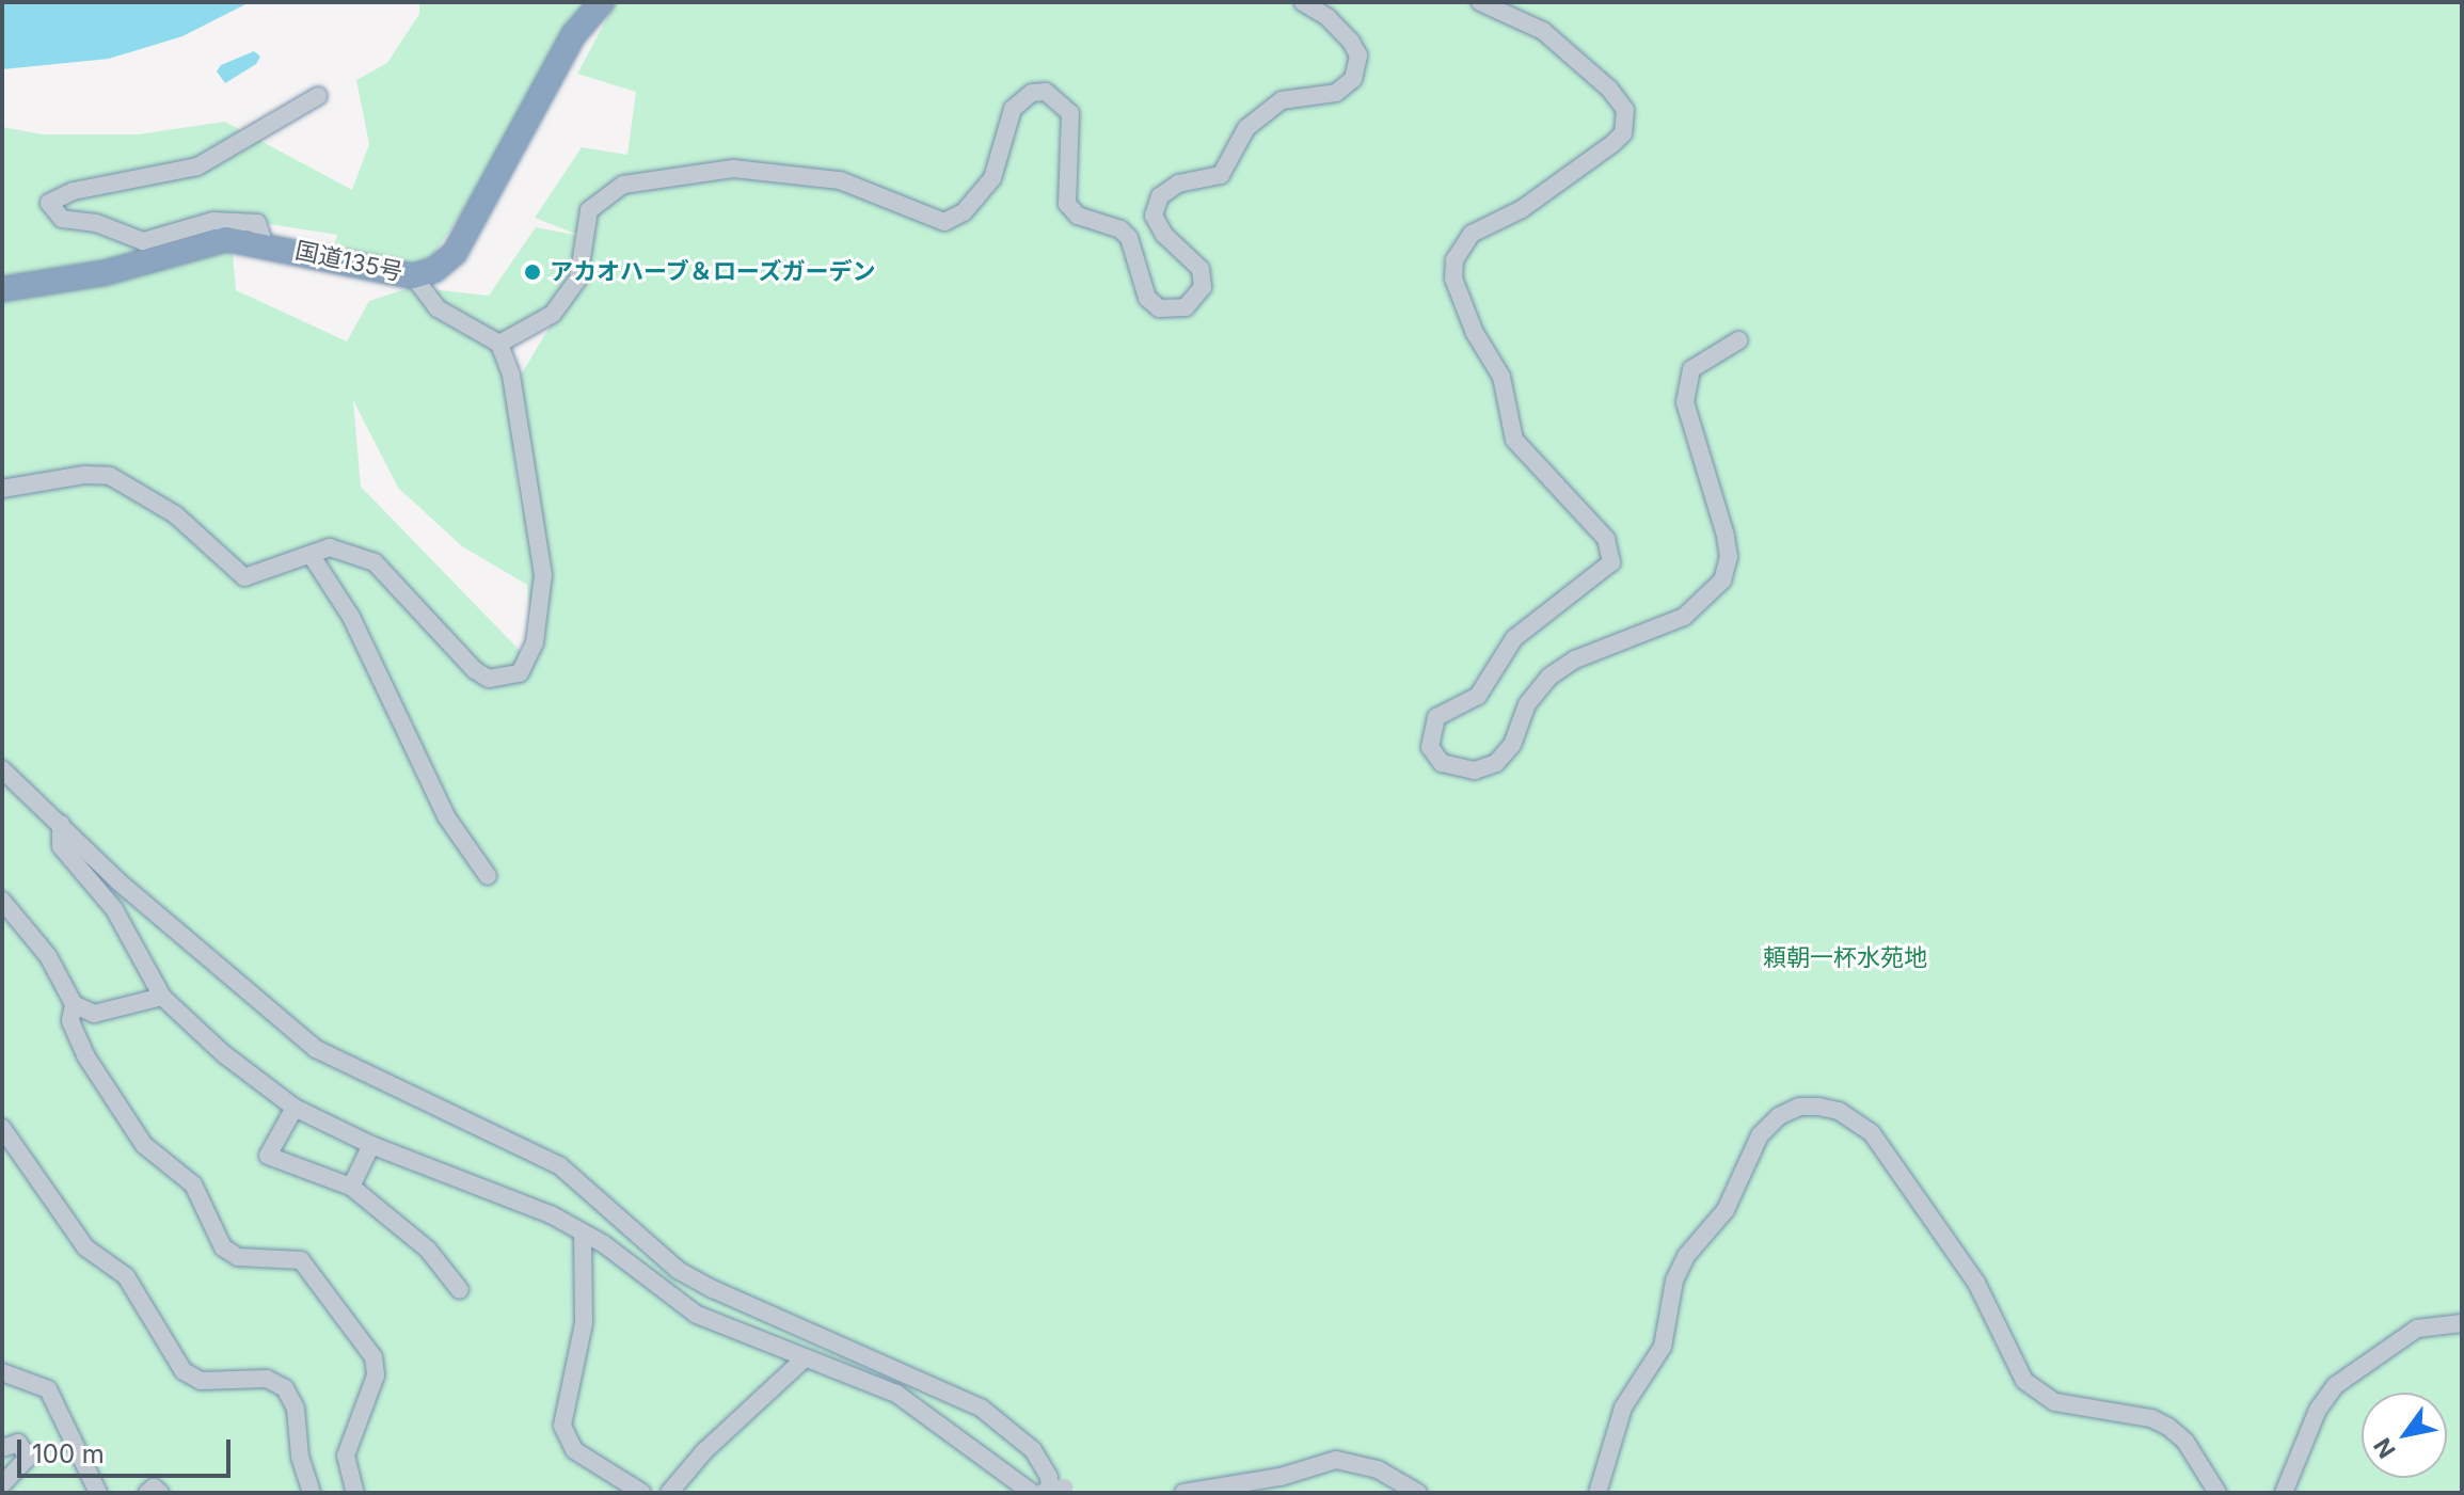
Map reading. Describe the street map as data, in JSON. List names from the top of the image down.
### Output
{
  "streets": {
    "highway": ["国道135号"]
  },
  "parks": ["頼朝一杯水苑地"],
  "places": ["アカオハーブ＆ローズガーデン"],
  "scale_bar": "100 m",
  "north": "bottom left"
}
